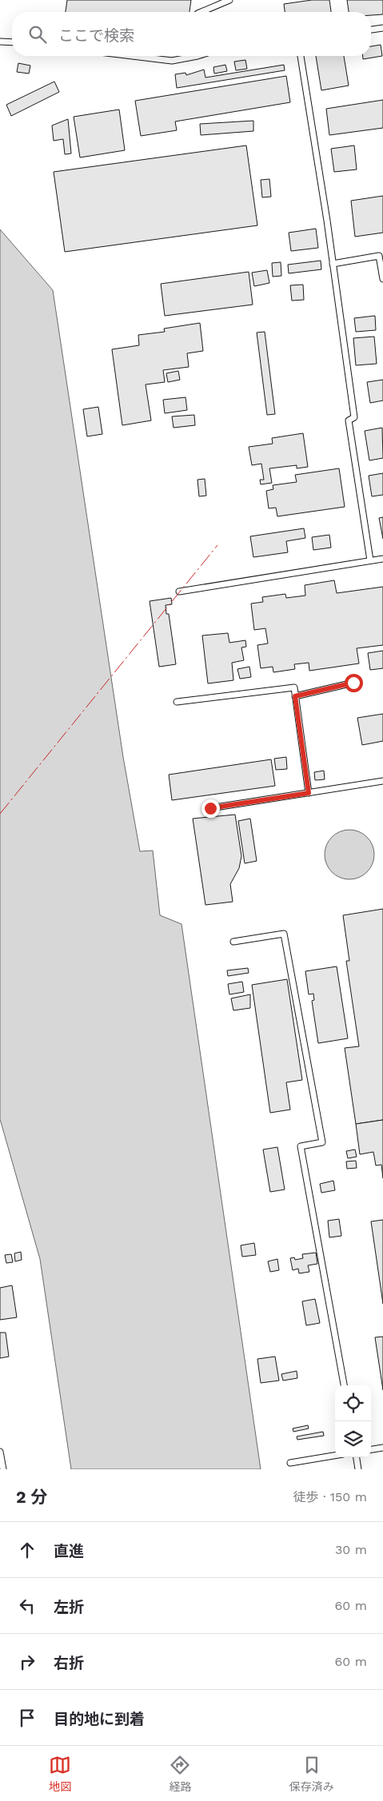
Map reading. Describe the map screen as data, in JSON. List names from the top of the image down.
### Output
{
  "page": {
    "search": "ここで検索",
    "heading": ["2 分", "徒歩 · 150 m"],
    "list": [
      ["直進", "30 m"],
      ["左折", "60 m"],
      ["右折", "60 m"],
      "目的地に到着"
    ],
    "nav": ["地図", "経路", "保存済み"]
  }
}
